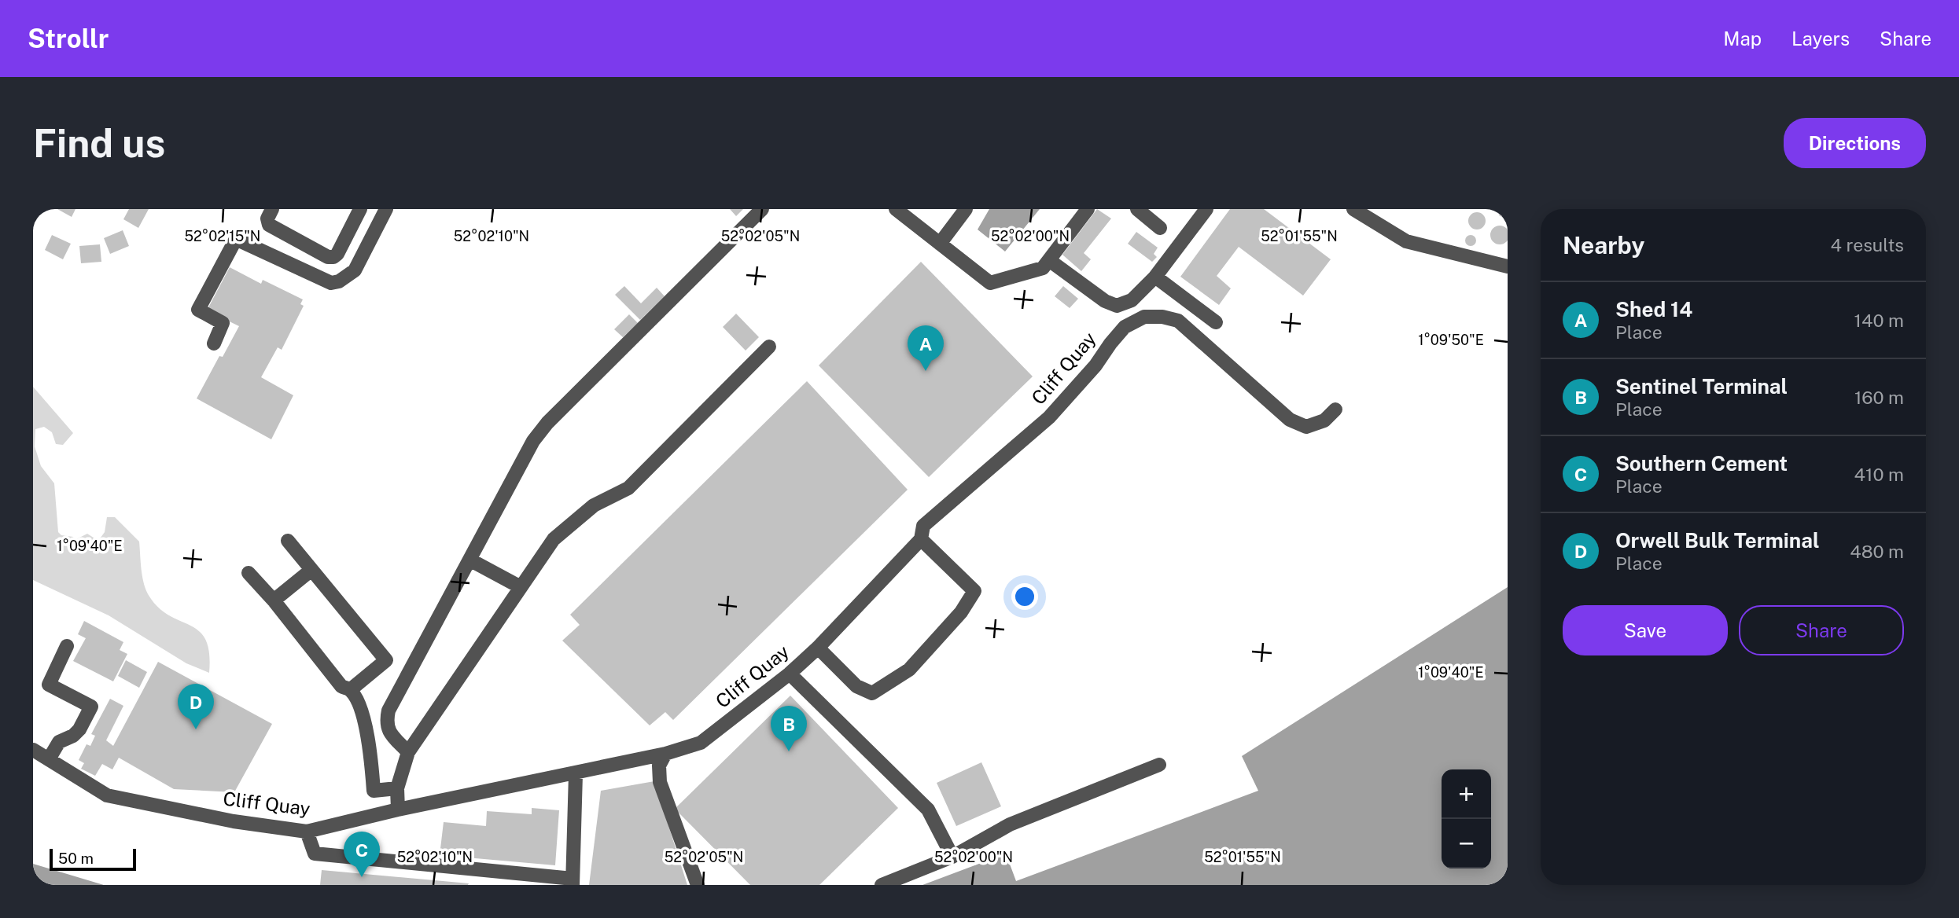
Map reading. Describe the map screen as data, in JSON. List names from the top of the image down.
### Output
{
  "streets": {
    "lane": ["Cliff Quay"]
  },
  "scale_bar": "50 m",
  "page": {
    "header": "Strollr",
    "nav": ["Map", "Layers", "Share"],
    "buttons": [
      "Directions",
      ["Save", "Share"]
    ],
    "title": "Find us",
    "heading": ["Nearby", "4 results"],
    "list": [
      {
        "mark": "A",
        "name": "Shed 14",
        "note": "Place",
        "value": "140 m"
      },
      {
        "mark": "B",
        "name": "Sentinel Terminal",
        "note": "Place",
        "value": "160 m"
      },
      {
        "mark": "C",
        "name": "Southern Cement",
        "note": "Place",
        "value": "410 m"
      },
      {
        "mark": "D",
        "name": "Orwell Bulk Terminal",
        "note": "Place",
        "value": "480 m"
      }
    ],
    "pins": [
      "A",
      "D",
      "B",
      "C"
    ],
    "map_buttons": ["+", "−"],
    "scale": "50 m"
  },
  "coordinates": [
    "52°02'15\"N",
    "52°02'10\"N",
    "52°02'05\"N",
    "52°02'00\"N",
    "52°01'55\"N",
    "1°09'50\"E",
    "1°09'40\"E"
  ]
}
